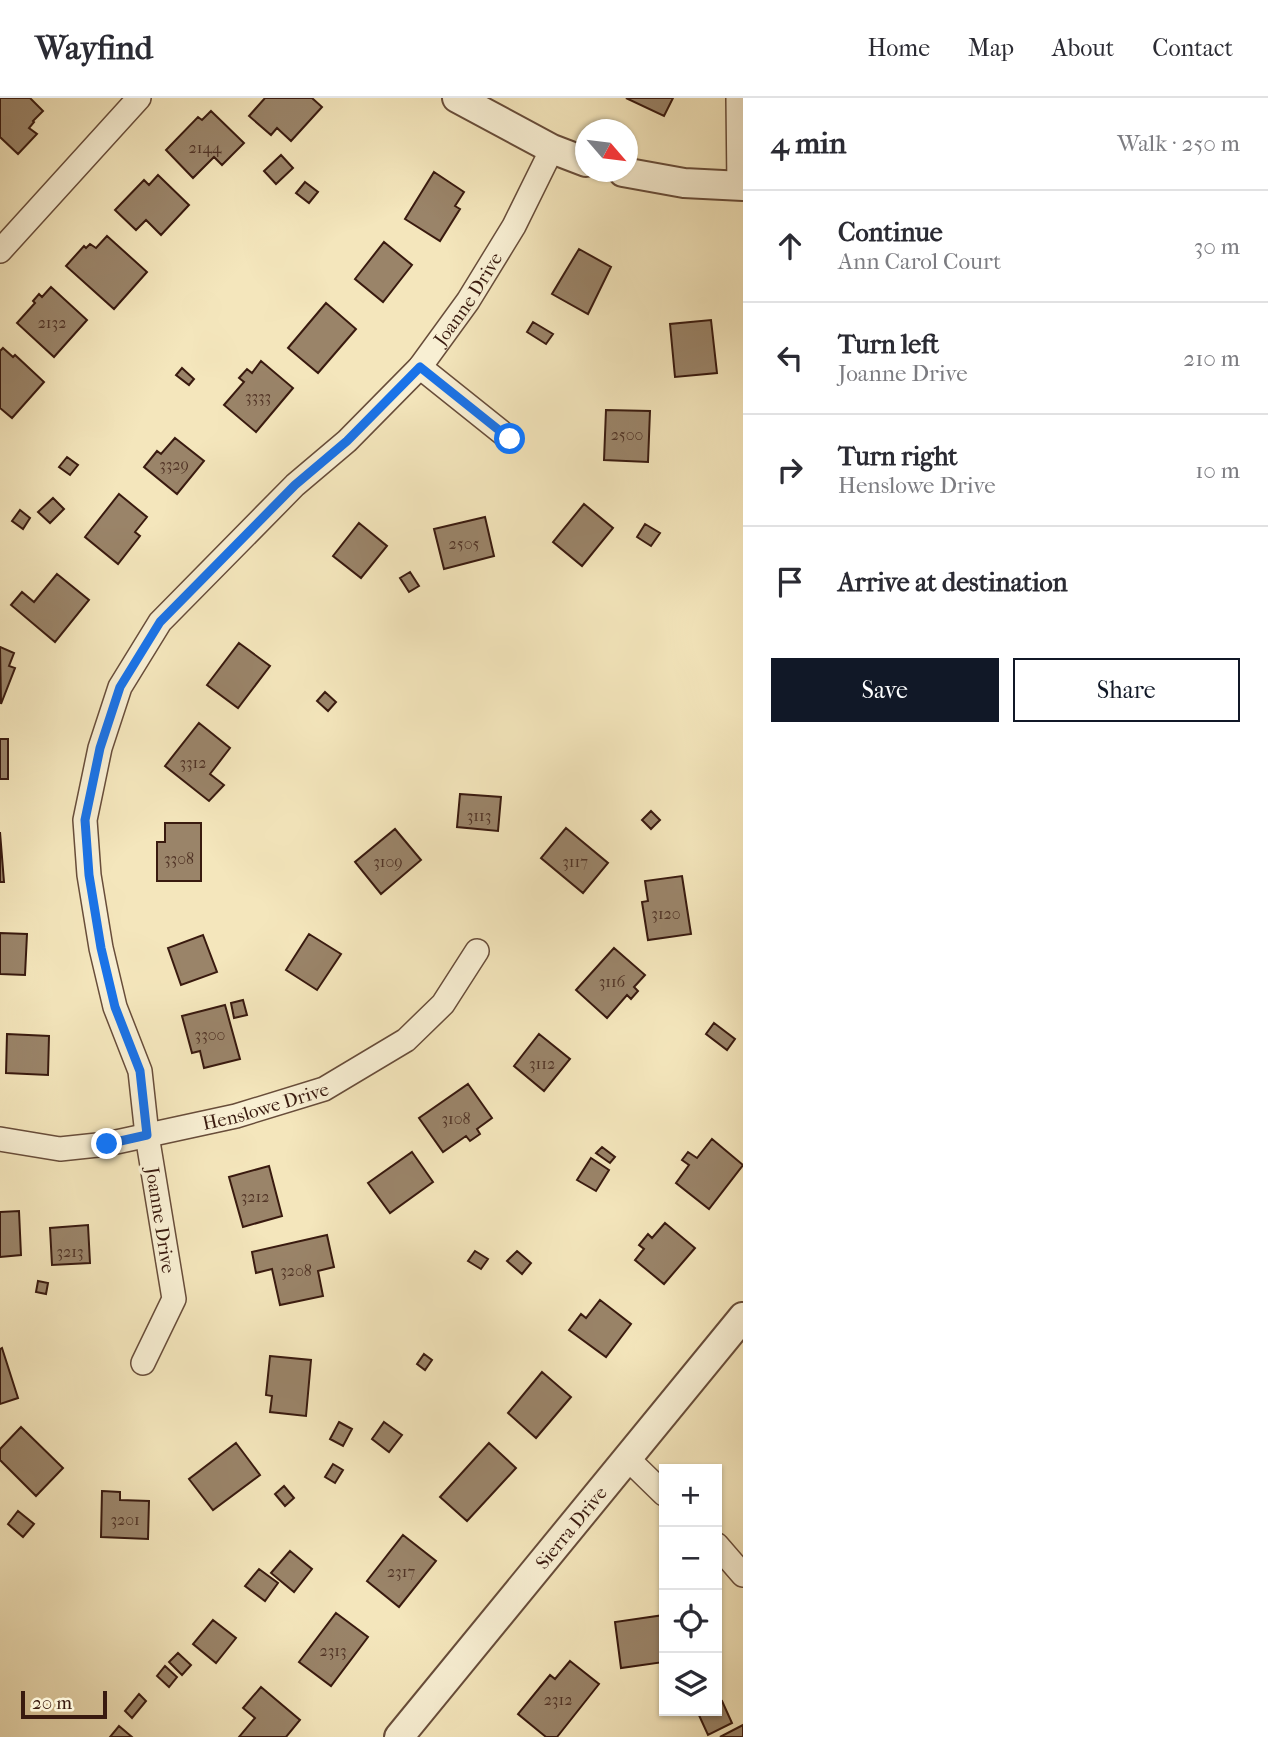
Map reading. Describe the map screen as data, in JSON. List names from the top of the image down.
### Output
{
  "streets": {
    "street": ["Joanne Drive", "Henslowe Drive", "Sierra Drive"]
  },
  "crossings": [
    ["Joanne Drive", "Henslowe Drive"]
  ],
  "house_numbers": [
    "2144",
    "2132",
    "3333",
    "2500",
    "3329",
    "2505",
    "3312",
    "3113",
    "3308",
    "3109",
    "3117",
    "3120",
    "3116",
    "3300",
    "3112",
    "3108",
    "3212",
    "3213",
    "3208",
    "3201",
    "2317",
    "2313",
    "2312"
  ],
  "scale_bar": "20 m",
  "north": "bottom right",
  "page": {
    "header": "Wayfind",
    "nav": [
      "Home",
      "Map",
      "About",
      "Contact"
    ],
    "heading": ["4 min", "Walk · 250 m"],
    "list": [
      ["Continue", "Ann Carol Court", "30 m"],
      ["Turn left", "Joanne Drive", "210 m"],
      ["Turn right", "Henslowe Drive", "10 m"],
      "Arrive at destination"
    ],
    "buttons": ["Save", "Share"],
    "map_buttons": ["+", "−"],
    "scale": "20 m"
  }
}
